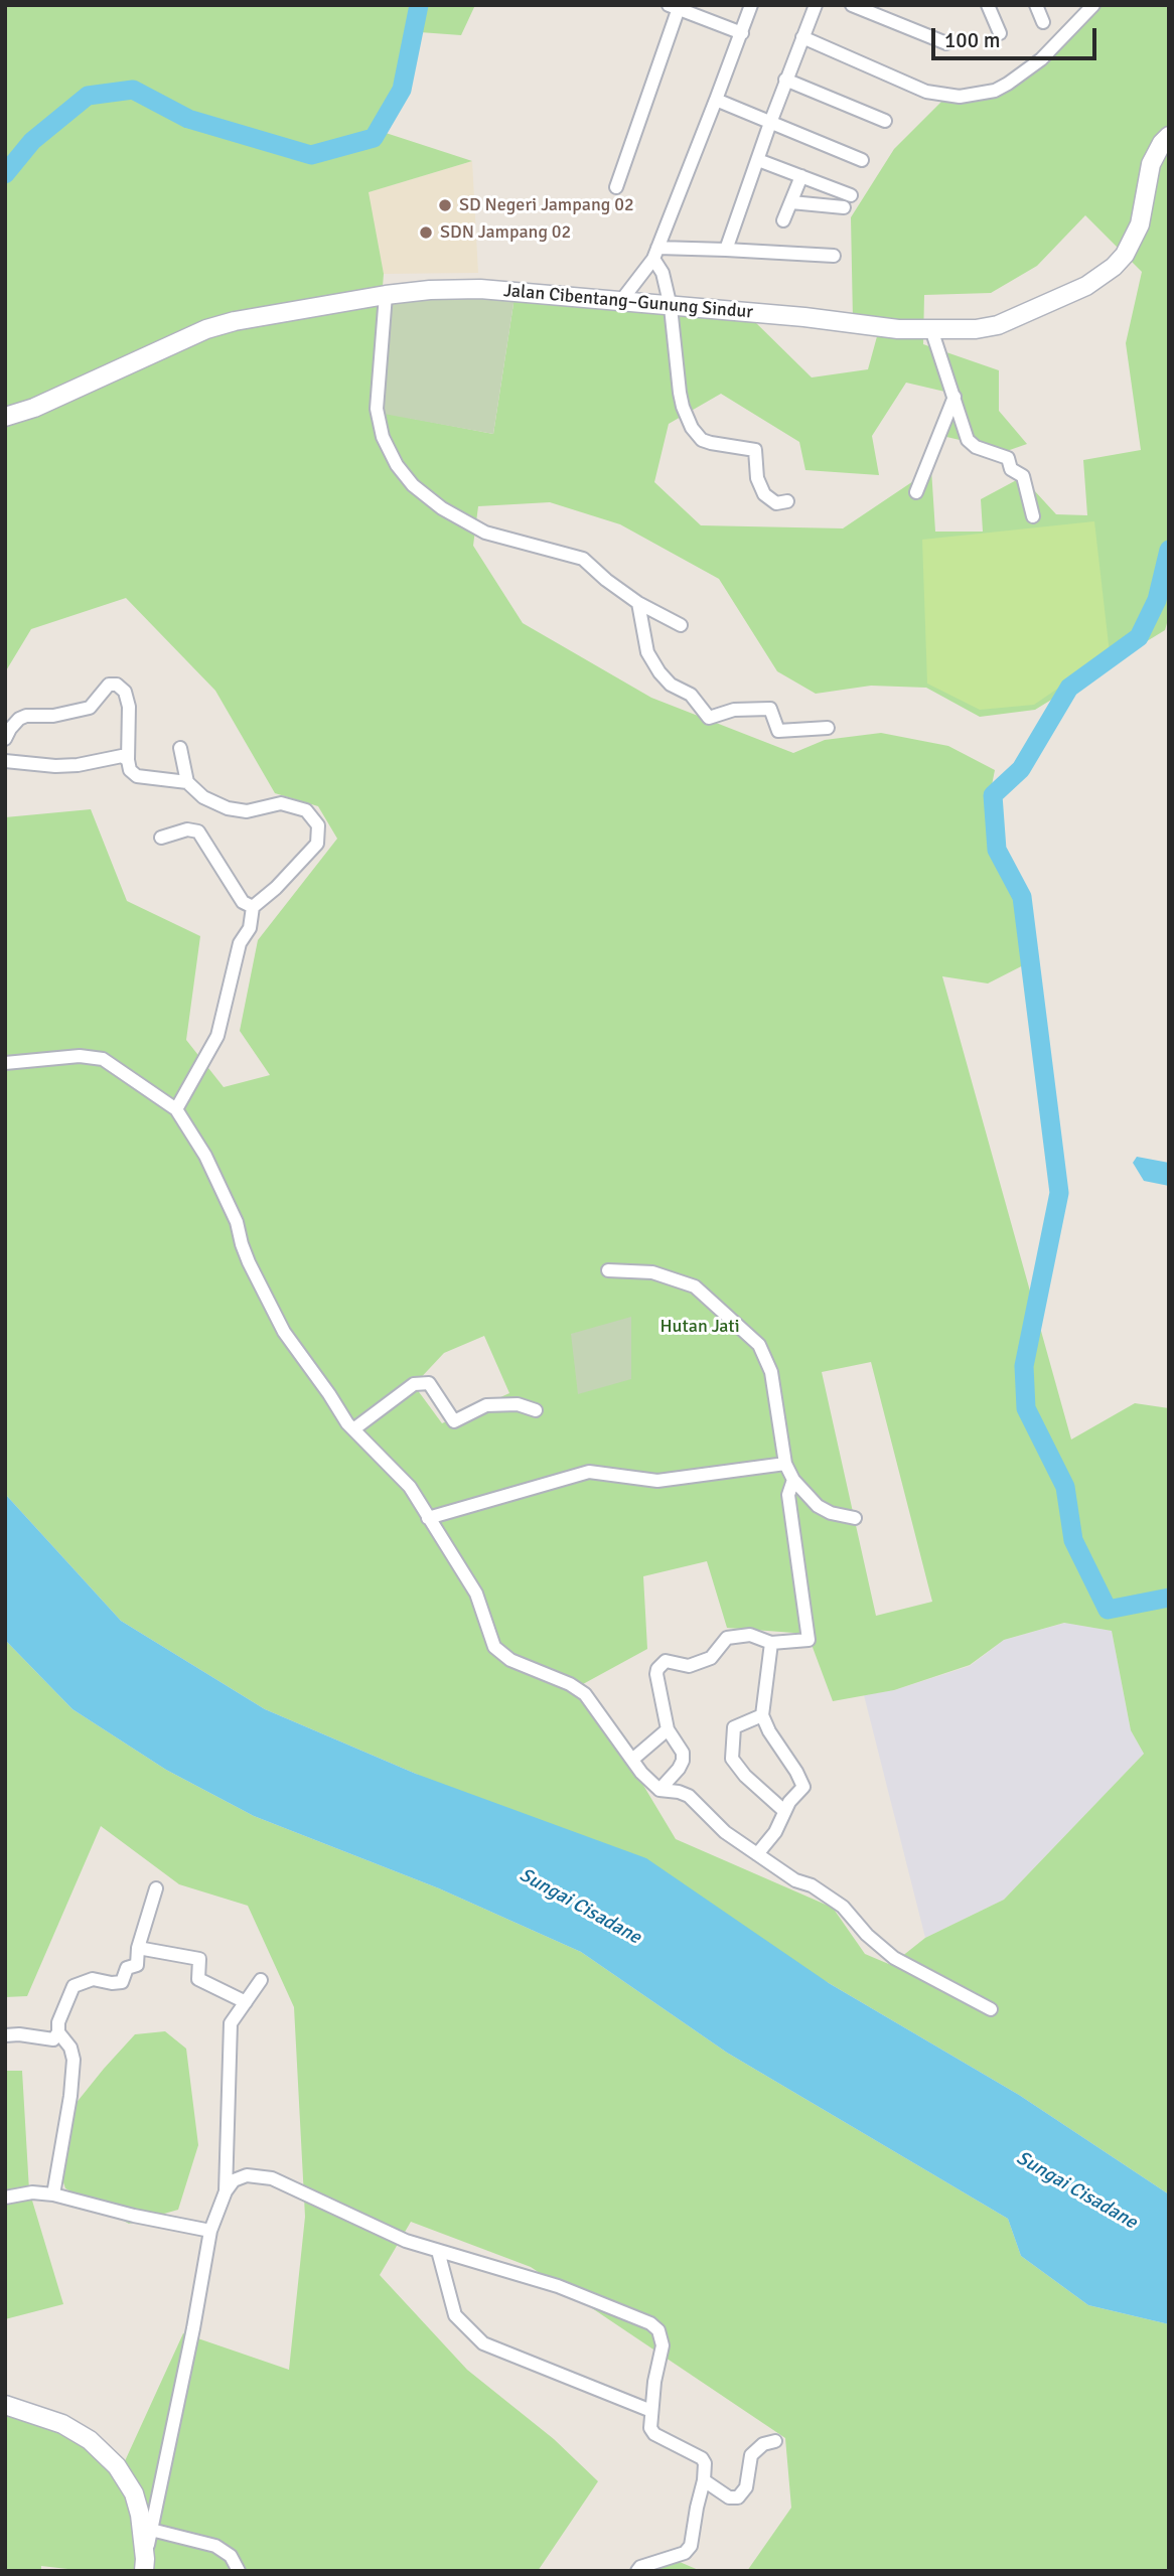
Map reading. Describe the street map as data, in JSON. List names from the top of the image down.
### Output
{
  "streets": {
    "street": ["Jalan Cibentang–Gunung Sindur"]
  },
  "water": ["Sungai Cisadane"],
  "parks": ["Hutan Jati"],
  "places": ["SD Negeri Jampang 02", "SDN Jampang 02"],
  "scale_bar": "100 m"
}
